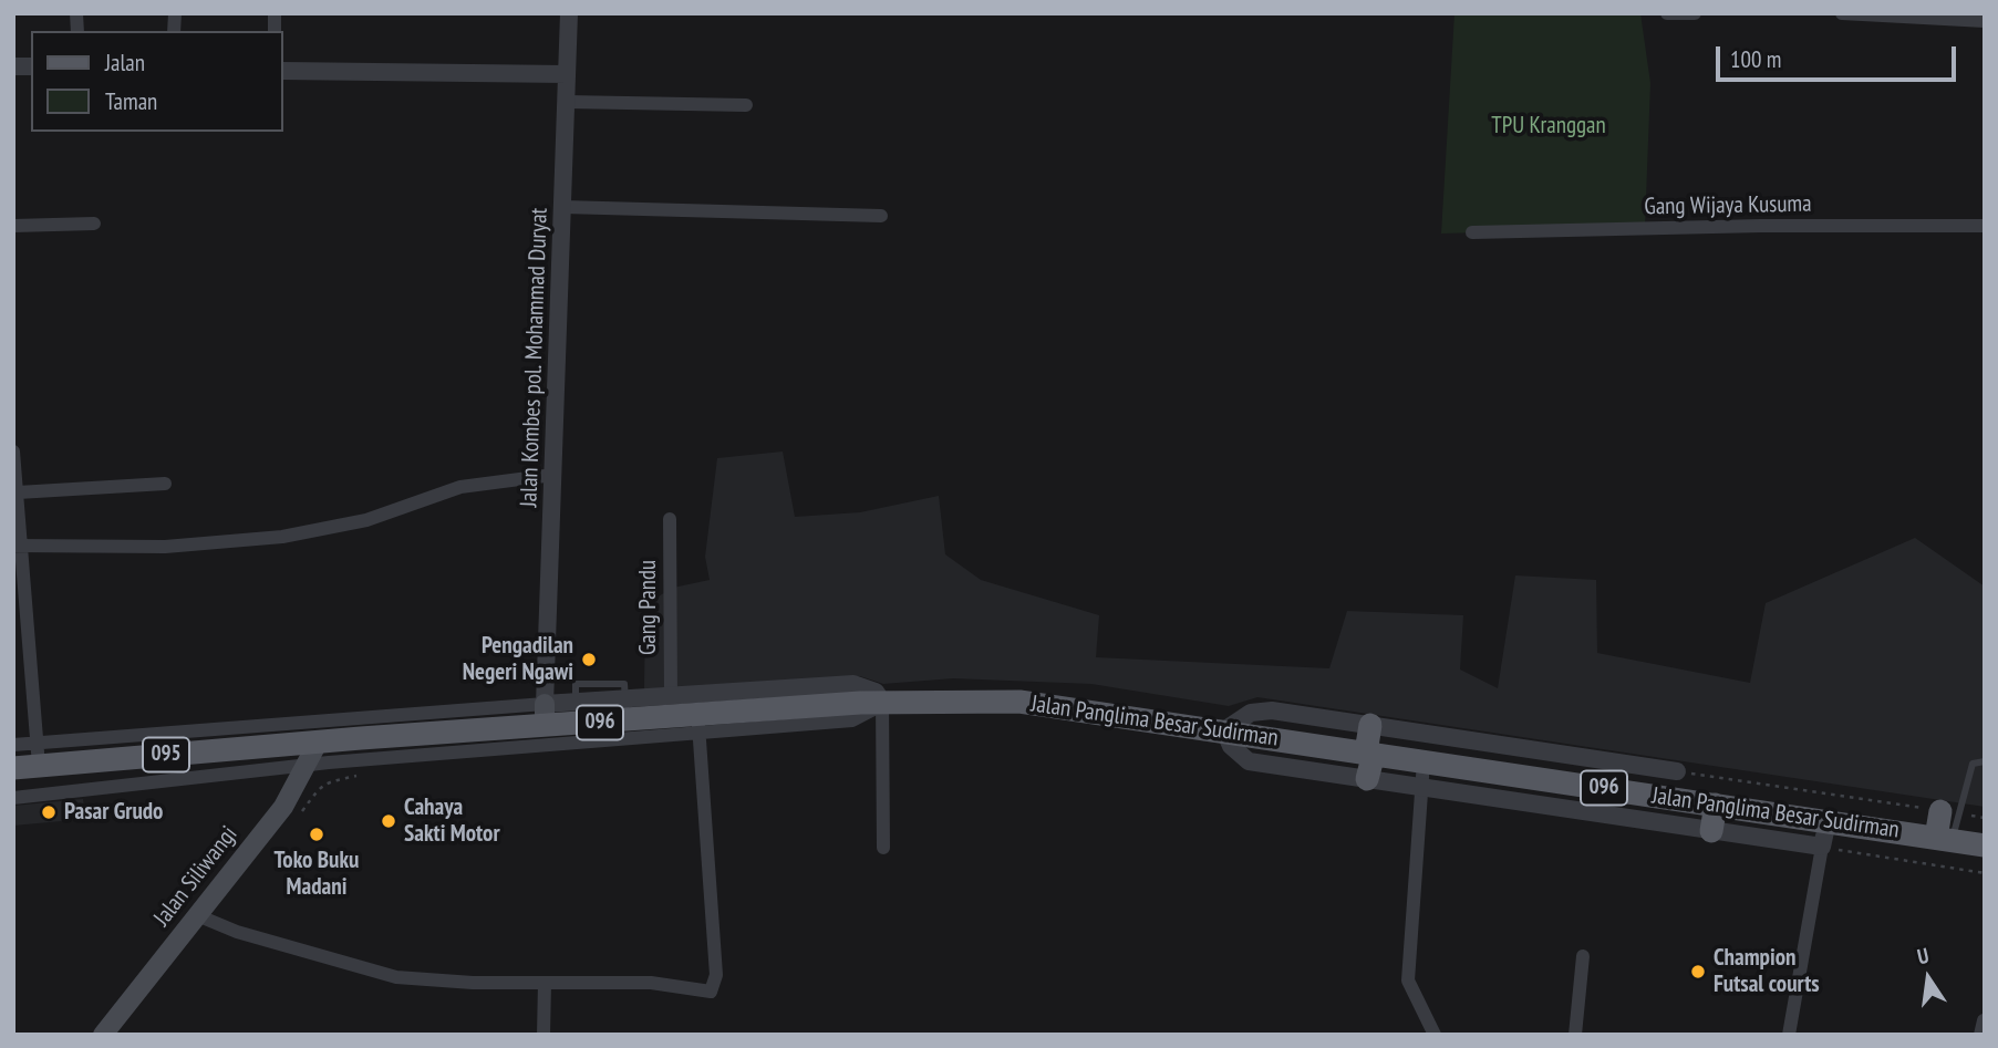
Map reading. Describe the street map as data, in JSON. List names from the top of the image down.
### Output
{
  "streets": {
    "main road": [
      "Jalan Panglima Besar Sudirman",
      "096",
      "095",
      "Jalan Siliwangi"
    ],
    "street": ["Gang Wijaya Kusuma", "Jalan Kombes pol. Mohammad Duryat", "Gang Pandu"]
  },
  "crossings": [
    ["Jalan Kombes pol. Mohammad Duryat", "Jalan Panglima Besar Sudirman"],
    ["Jalan Panglima Besar Sudirman", "095"],
    ["Jalan Panglima Besar Sudirman", "Jalan Siliwangi"],
    ["095", "Jalan Siliwangi"]
  ],
  "parks": ["TPU Kranggan"],
  "places": [
    "Pengadilan Negeri Ngawi",
    "Pasar Grudo",
    "Cahaya Sakti Motor",
    "Toko Buku Madani",
    "Champion Futsal courts"
  ],
  "legend": ["Jalan", "Taman"],
  "scale_bar": "100 m",
  "north": "top"
}
